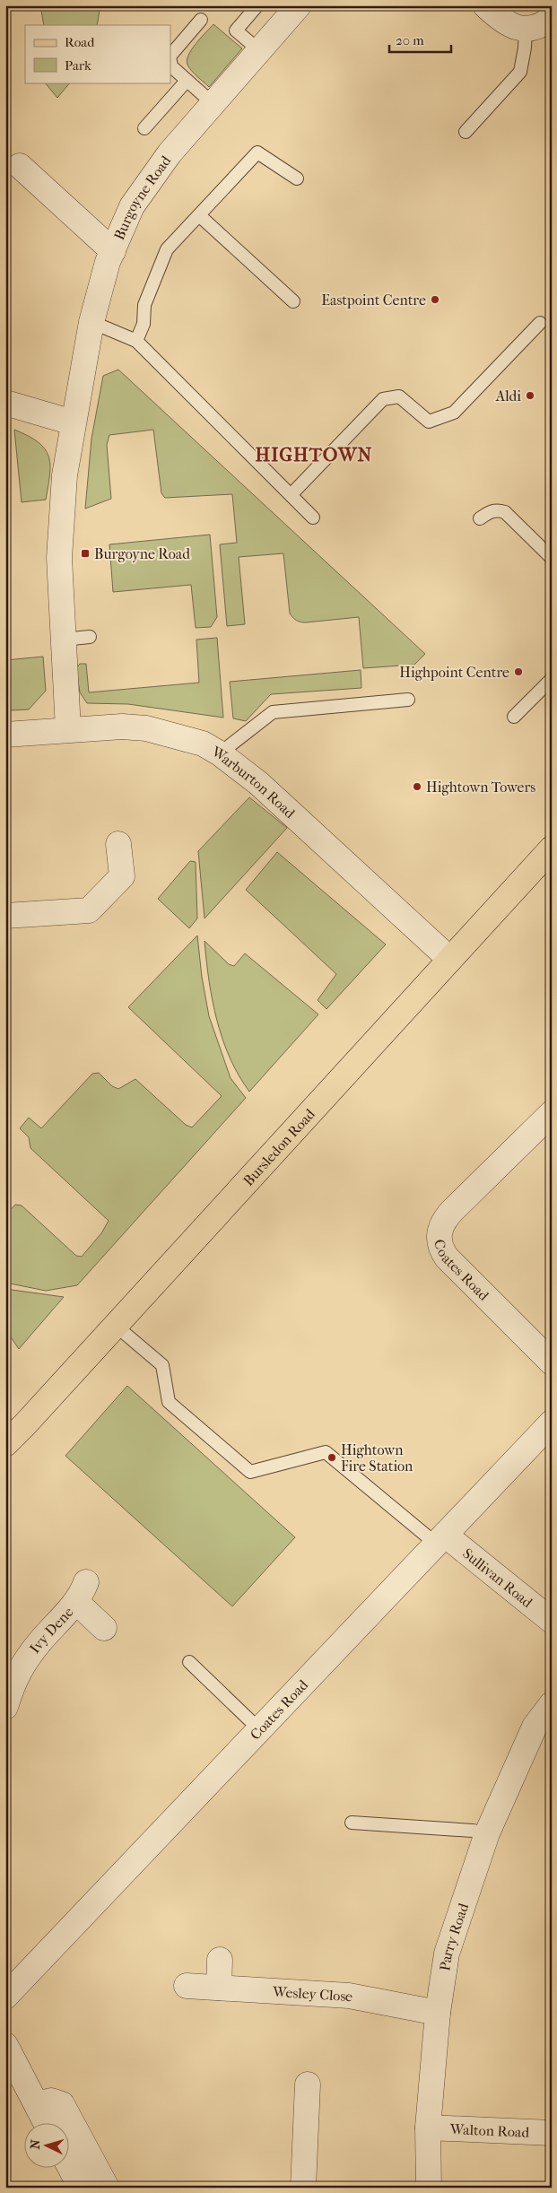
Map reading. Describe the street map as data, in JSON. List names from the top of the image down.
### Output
{
  "streets": {
    "main road": ["Bursledon Road"],
    "street": [
      "Burgoyne Road",
      "Warburton Road",
      "Coates Road",
      "Sullivan Road",
      "Ivy Dene",
      "Parry Road",
      "Wesley Close",
      "Walton Road"
    ]
  },
  "crossings": [
    ["Burgoyne Road", "Warburton Road"],
    ["Warburton Road", "Bursledon Road"],
    ["Coates Road", "Sullivan Road"],
    ["Parry Road", "Wesley Close"],
    ["Parry Road", "Walton Road"]
  ],
  "districts": ["HIGHTOWN"],
  "places": {
    "other": [
      "Eastpoint Centre",
      "Aldi",
      "Highpoint Centre",
      "Hightown Towers",
      "Hightown Fire Station"
    ],
    "transit": ["Burgoyne Road"]
  },
  "legend": ["Road", "Park"],
  "scale_bar": "20 m",
  "north": "left"
}
